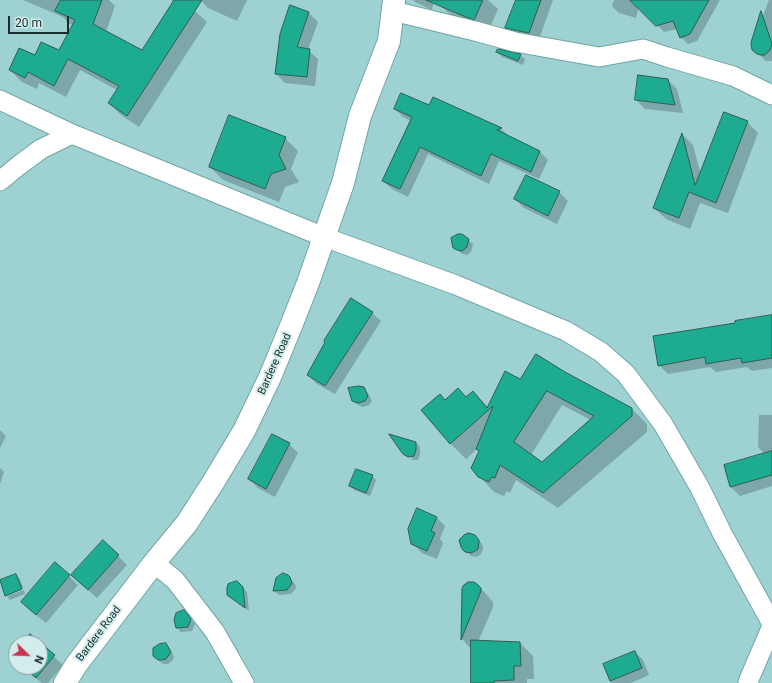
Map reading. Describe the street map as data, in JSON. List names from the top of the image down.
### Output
{
  "streets": {
    "street": ["Bardere Road"]
  },
  "scale_bar": "20 m",
  "north": "bottom right"
}
